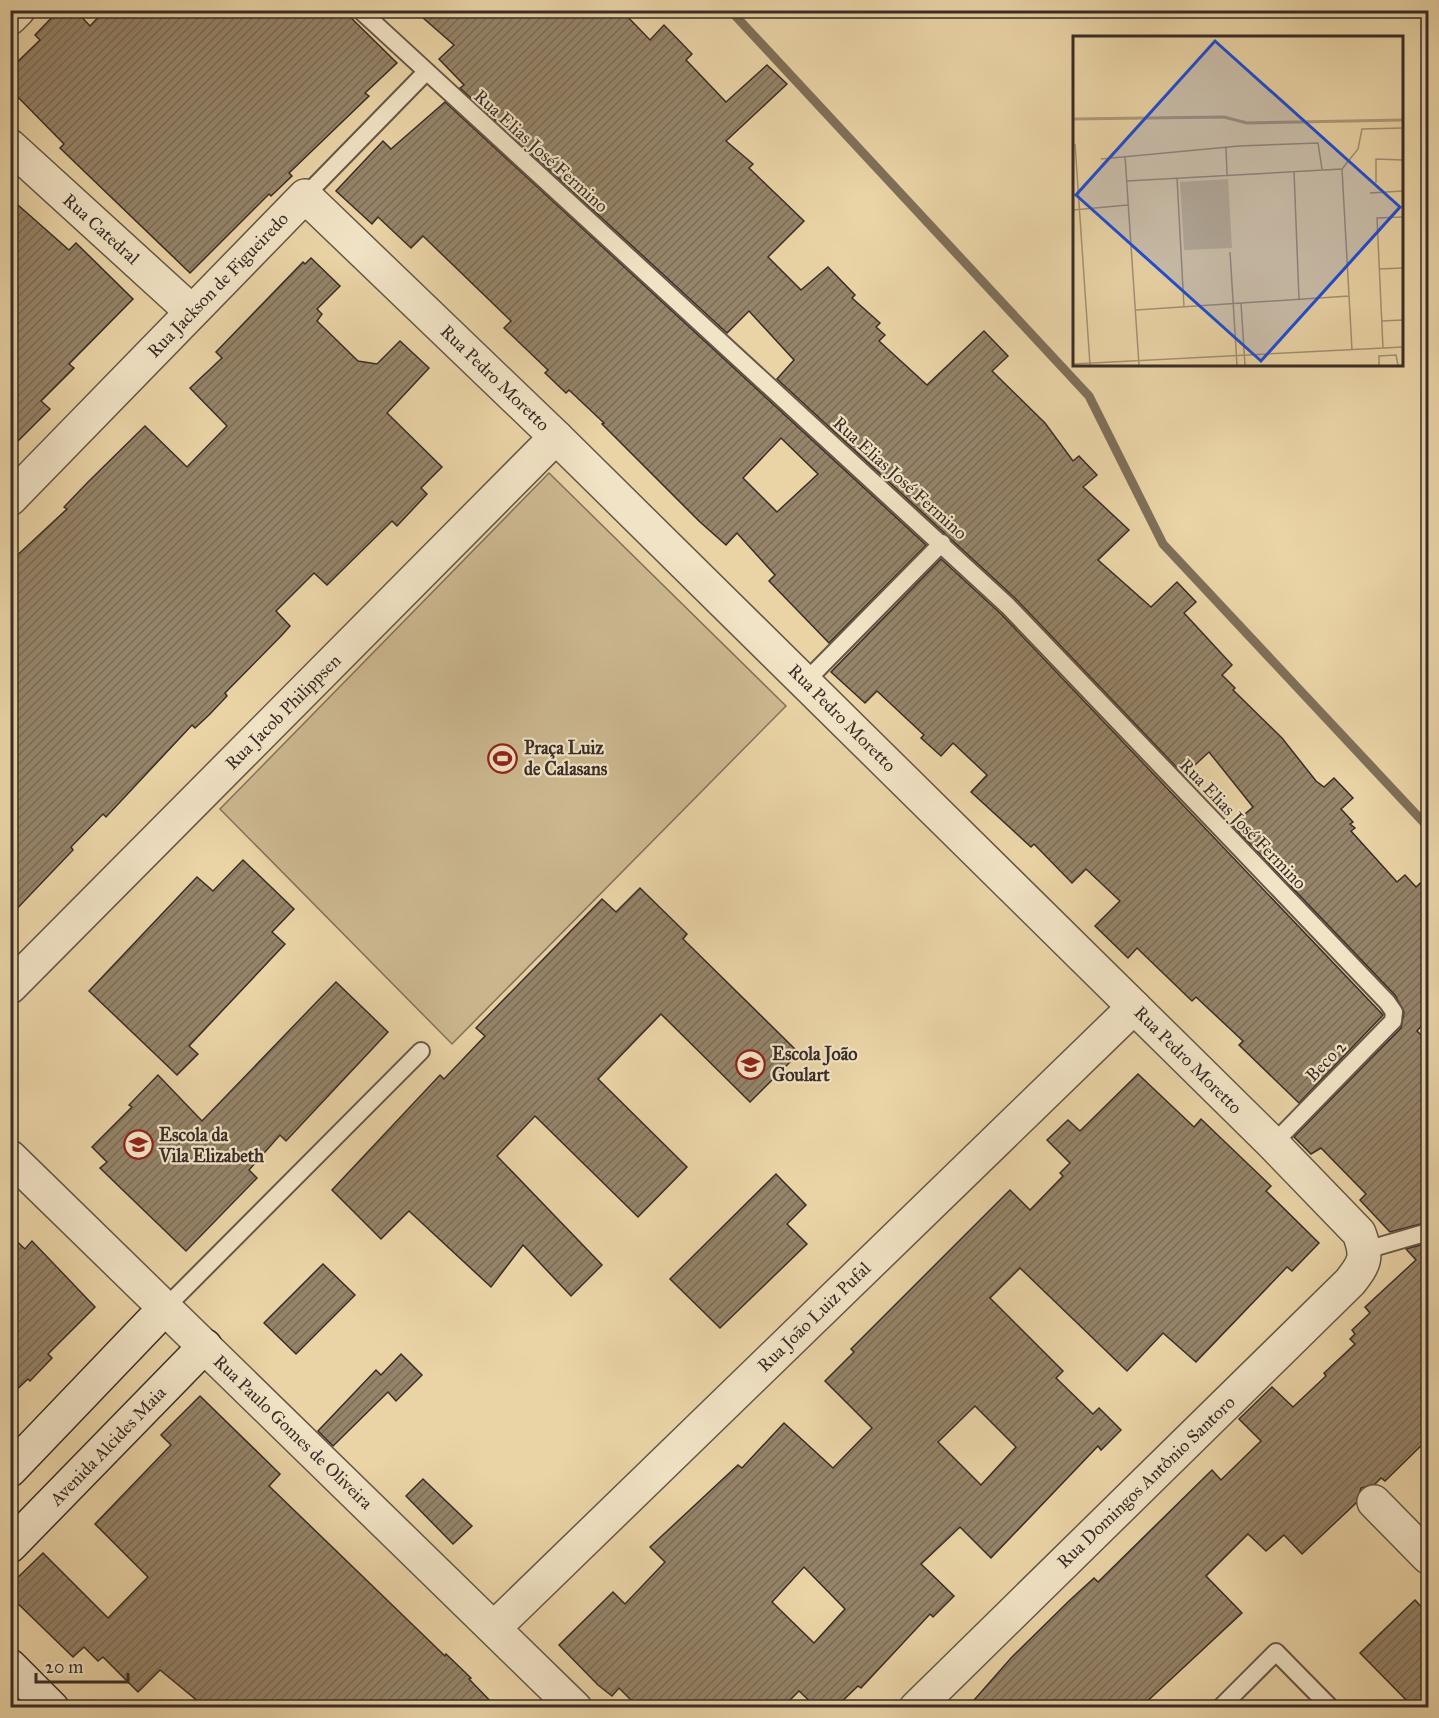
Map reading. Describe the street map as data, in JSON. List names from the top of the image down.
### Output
{
  "streets": {
    "street": [
      "Rua Catedral",
      "Rua Jackson de Figueiredo",
      "Rua Pedro Moretto",
      "Rua Jacob Philippsen",
      "Rua João Luiz Pufal",
      "Rua Paulo Gomes de Oliveira",
      "Avenida Alcides Maia",
      "Rua Domingos Antônio Santoro"
    ],
    "lane": ["Rua Elias José Fermino", "Beco 2"]
  },
  "crossings": [
    ["Rua Elias José Fermino", "Rua Jackson de Figueiredo"],
    ["Rua Elias José Fermino", "Beco 2"],
    ["Rua Catedral", "Rua Jackson de Figueiredo"],
    ["Rua Jackson de Figueiredo", "Rua Pedro Moretto"],
    ["Rua Pedro Moretto", "Rua Jacob Philippsen"],
    ["Rua Pedro Moretto", "Beco 2"],
    ["Rua Pedro Moretto", "Rua João Luiz Pufal"],
    ["Rua Pedro Moretto", "Rua Domingos Antônio Santoro"],
    ["Rua João Luiz Pufal", "Rua Paulo Gomes de Oliveira"],
    ["Rua Paulo Gomes de Oliveira", "Avenida Alcides Maia"]
  ],
  "places": {
    "sports": ["Praça Luiz de Calasans"],
    "school or university": ["Escola João Goulart", "Escola da Vila Elizabeth"]
  },
  "scale_bar": "20 m"
}
